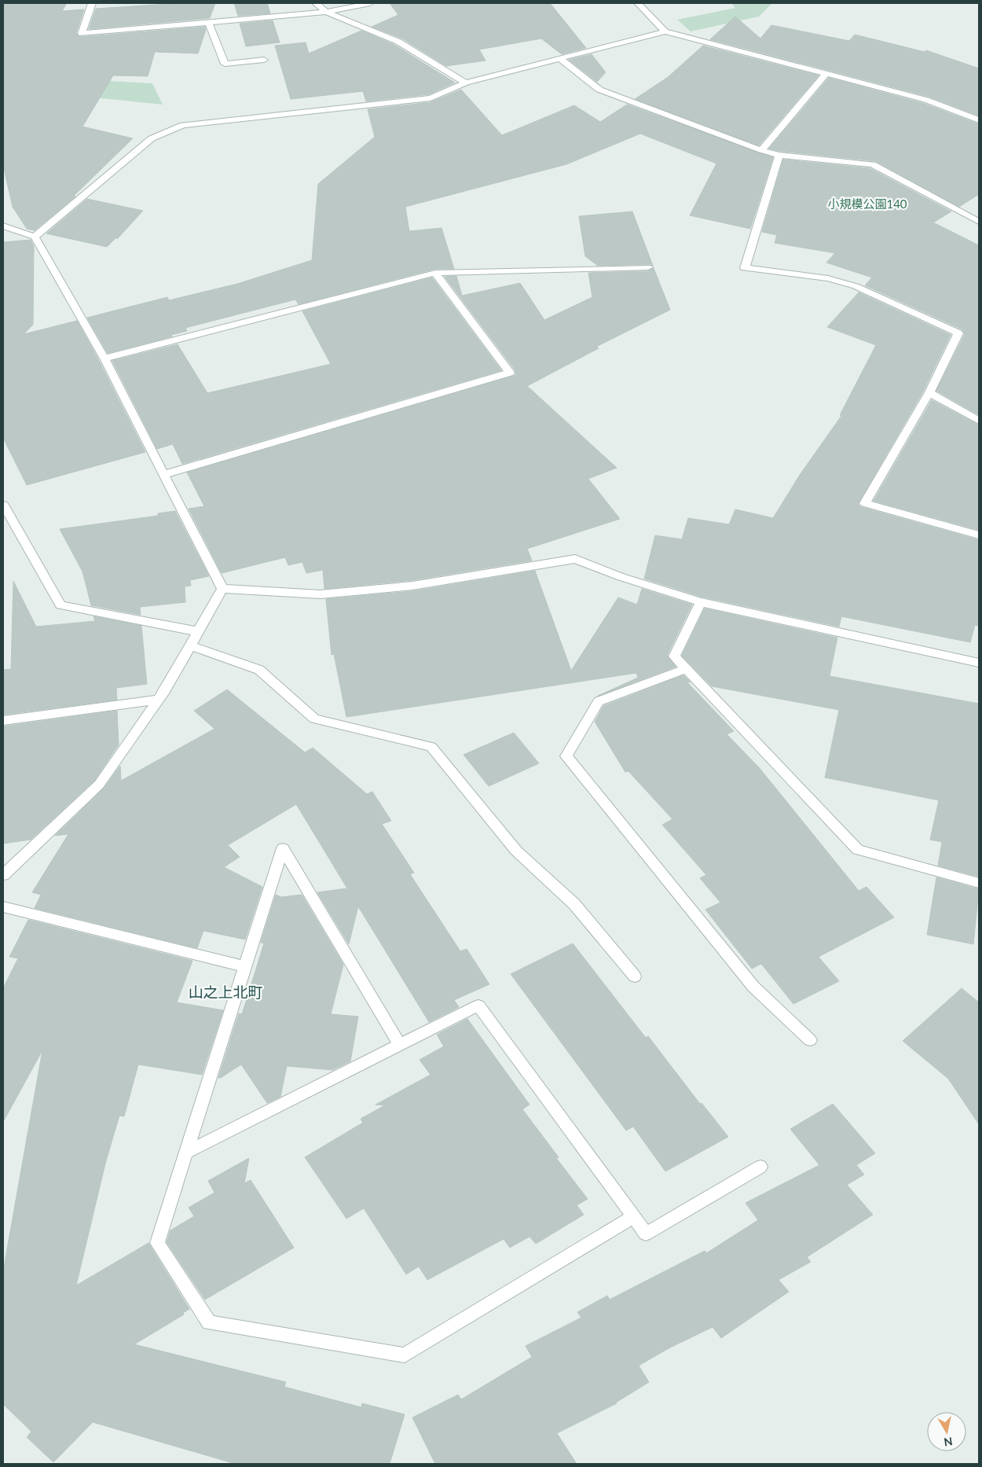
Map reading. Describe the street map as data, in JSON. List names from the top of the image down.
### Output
{
  "districts": ["山之上北町"],
  "parks": ["小規模公園140"],
  "north": "bottom"
}
